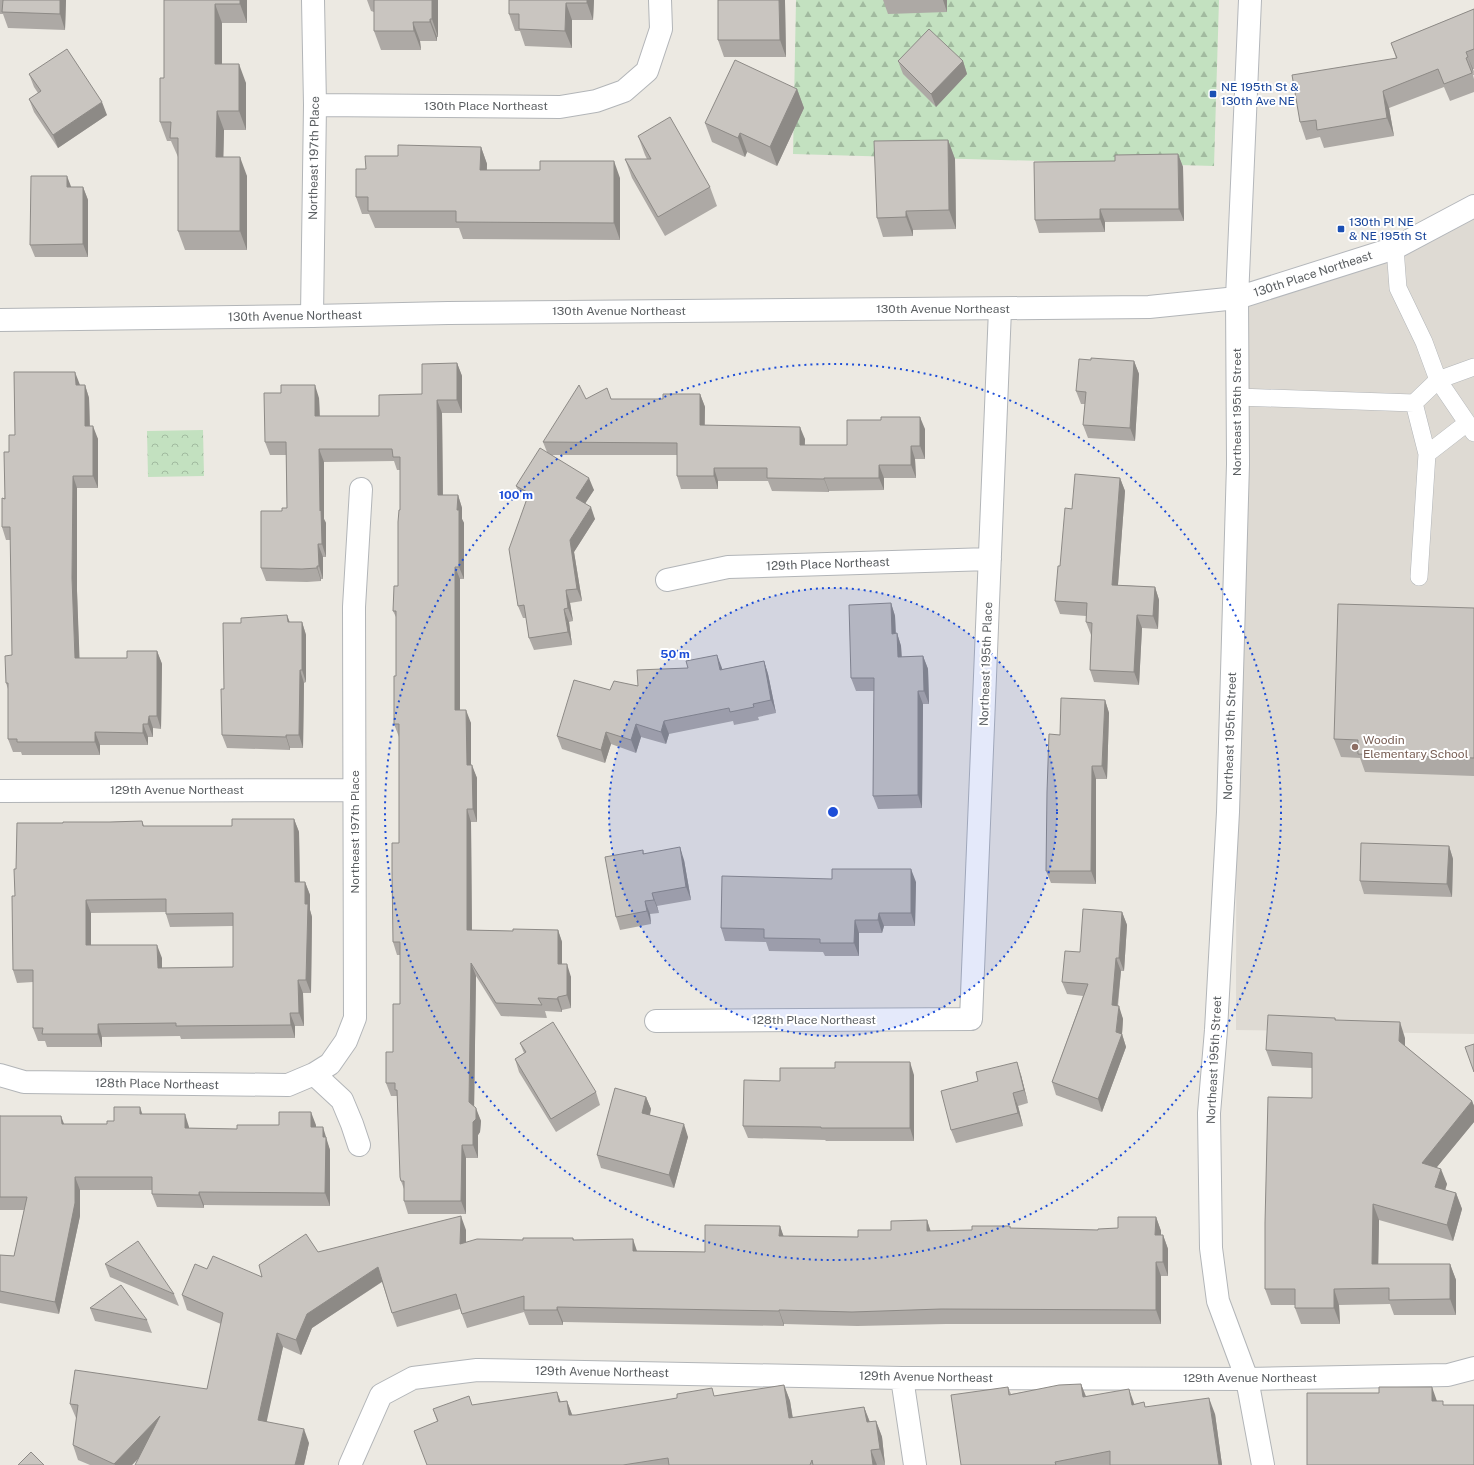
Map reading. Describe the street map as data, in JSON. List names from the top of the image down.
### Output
{
  "streets": {
    "street": [
      "130th Place Northeast",
      "Northeast 197th Place",
      "130th Avenue Northeast",
      "Northeast 195th Street",
      "129th Place Northeast",
      "Northeast 195th Place",
      "129th Avenue Northeast",
      "128th Place Northeast"
    ]
  },
  "crossings": [
    ["130th Place Northeast", "Northeast 197th Place"],
    ["130th Place Northeast", "130th Avenue Northeast"],
    ["130th Place Northeast", "Northeast 195th Street"],
    ["Northeast 197th Place", "130th Avenue Northeast"],
    ["Northeast 197th Place", "129th Avenue Northeast"],
    ["Northeast 197th Place", "128th Place Northeast"],
    ["130th Avenue Northeast", "Northeast 195th Street"],
    ["130th Avenue Northeast", "Northeast 195th Place"],
    ["Northeast 195th Street", "129th Avenue Northeast"],
    ["129th Place Northeast", "Northeast 195th Place"],
    ["Northeast 195th Place", "128th Place Northeast"]
  ],
  "places": {
    "transit": ["NE 195th St & 130th Ave NE", "130th Pl NE & NE 195th St"],
    "other": ["Woodin Elementary School"]
  },
  "rings": ["100 m", "50 m"]
}
